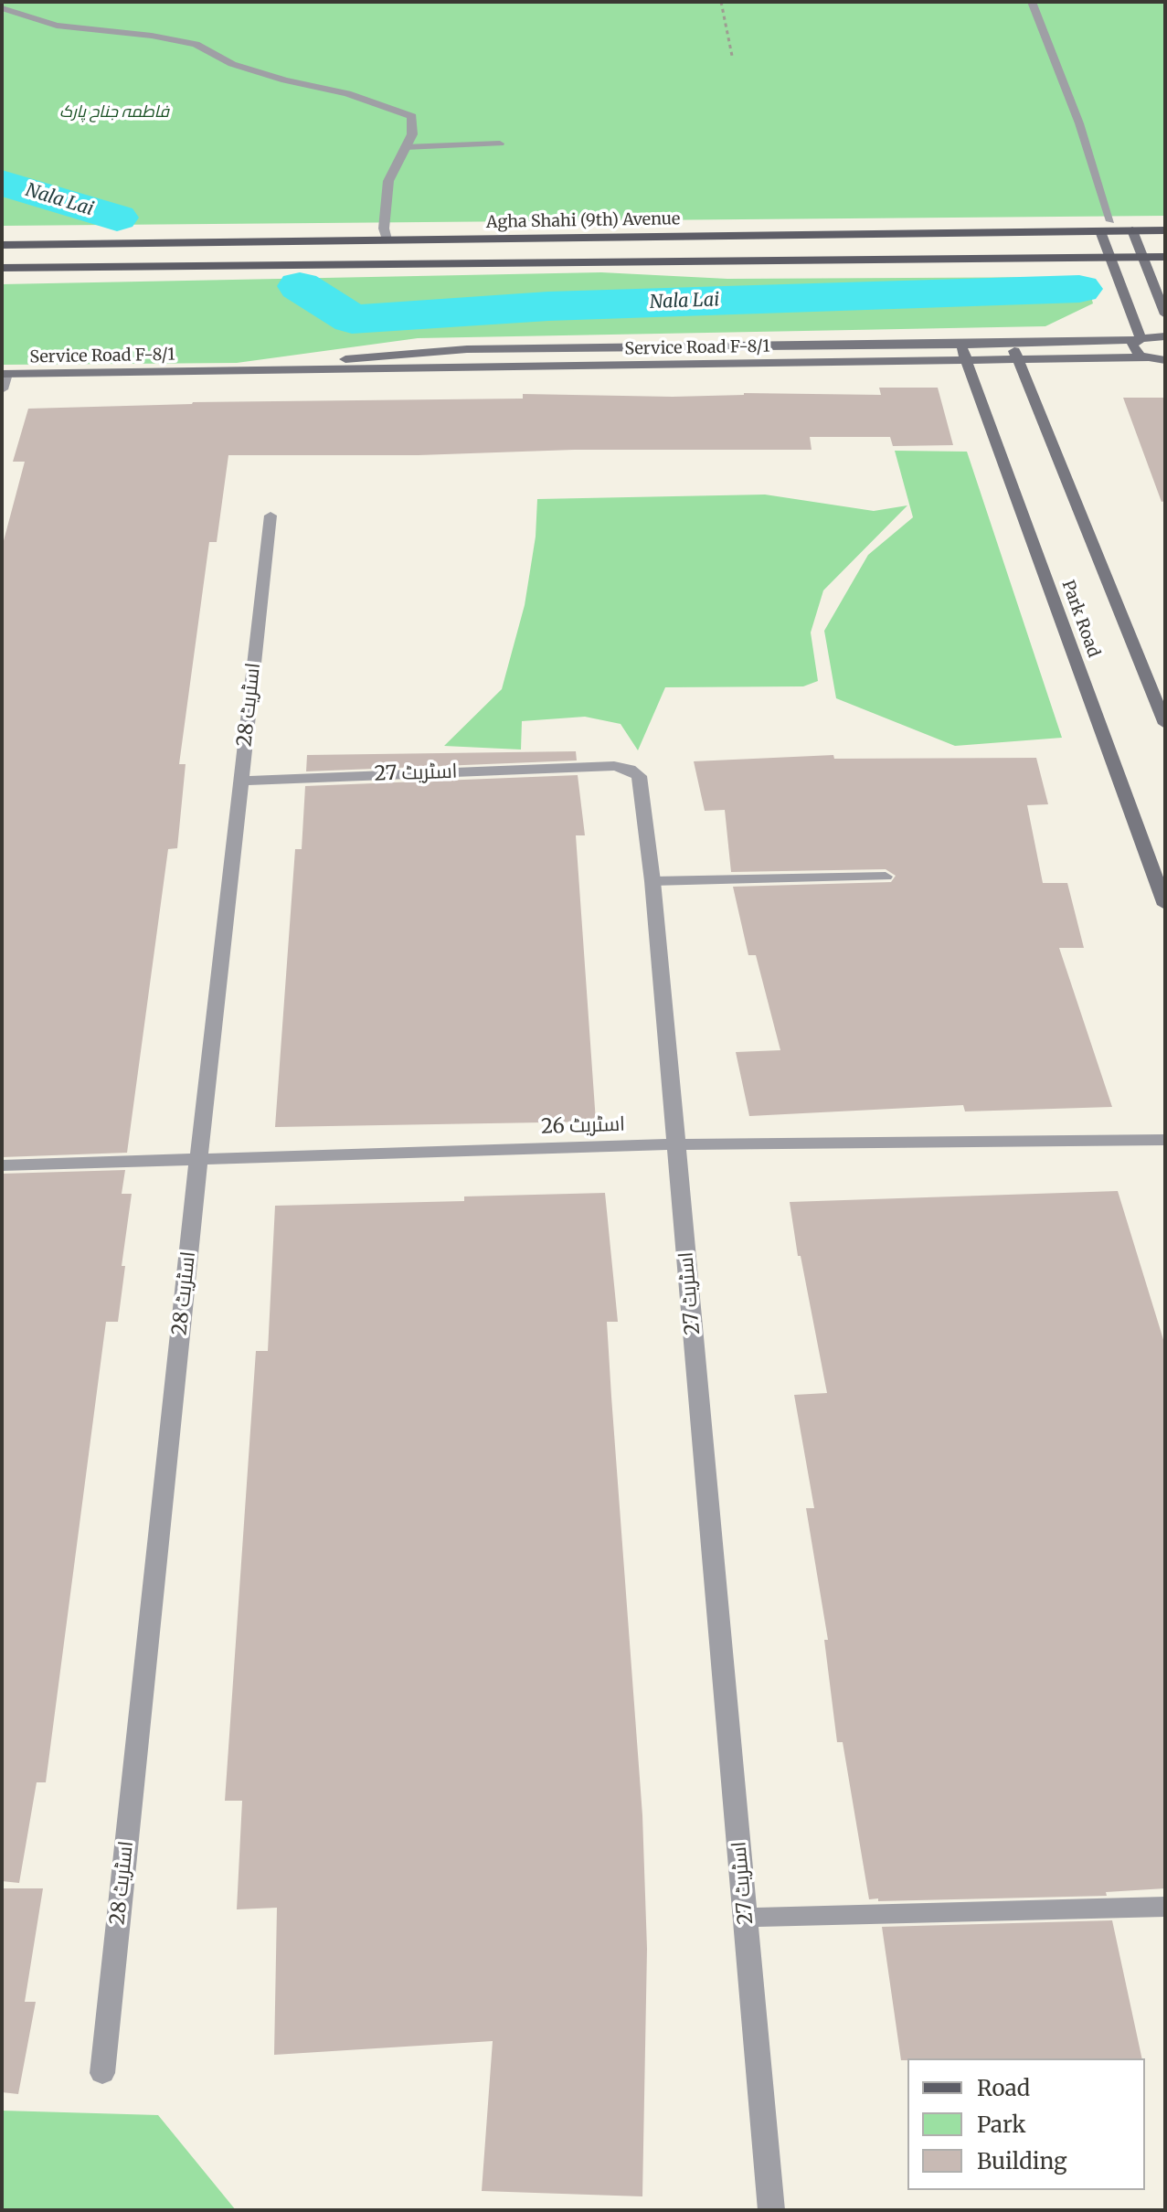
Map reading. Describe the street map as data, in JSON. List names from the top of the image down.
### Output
{
  "streets": {
    "main road": ["Agha Shahi (9th) Avenue"],
    "street": [
      "Service Road F-8/1",
      "Park Road",
      "اسٹریٹ 28",
      "اسٹریٹ 27",
      "اسٹریٹ 26"
    ]
  },
  "crossings": [
    ["Service Road F-8/1", "Park Road"],
    ["اسٹریٹ 28", "اسٹریٹ 27"],
    ["اسٹریٹ 28", "اسٹریٹ 26"],
    ["اسٹریٹ 27", "اسٹریٹ 26"]
  ],
  "water": ["Nala Lai"],
  "parks": ["فاطمہ جناح پارک"],
  "legend": ["Road", "Park", "Building"]
}
